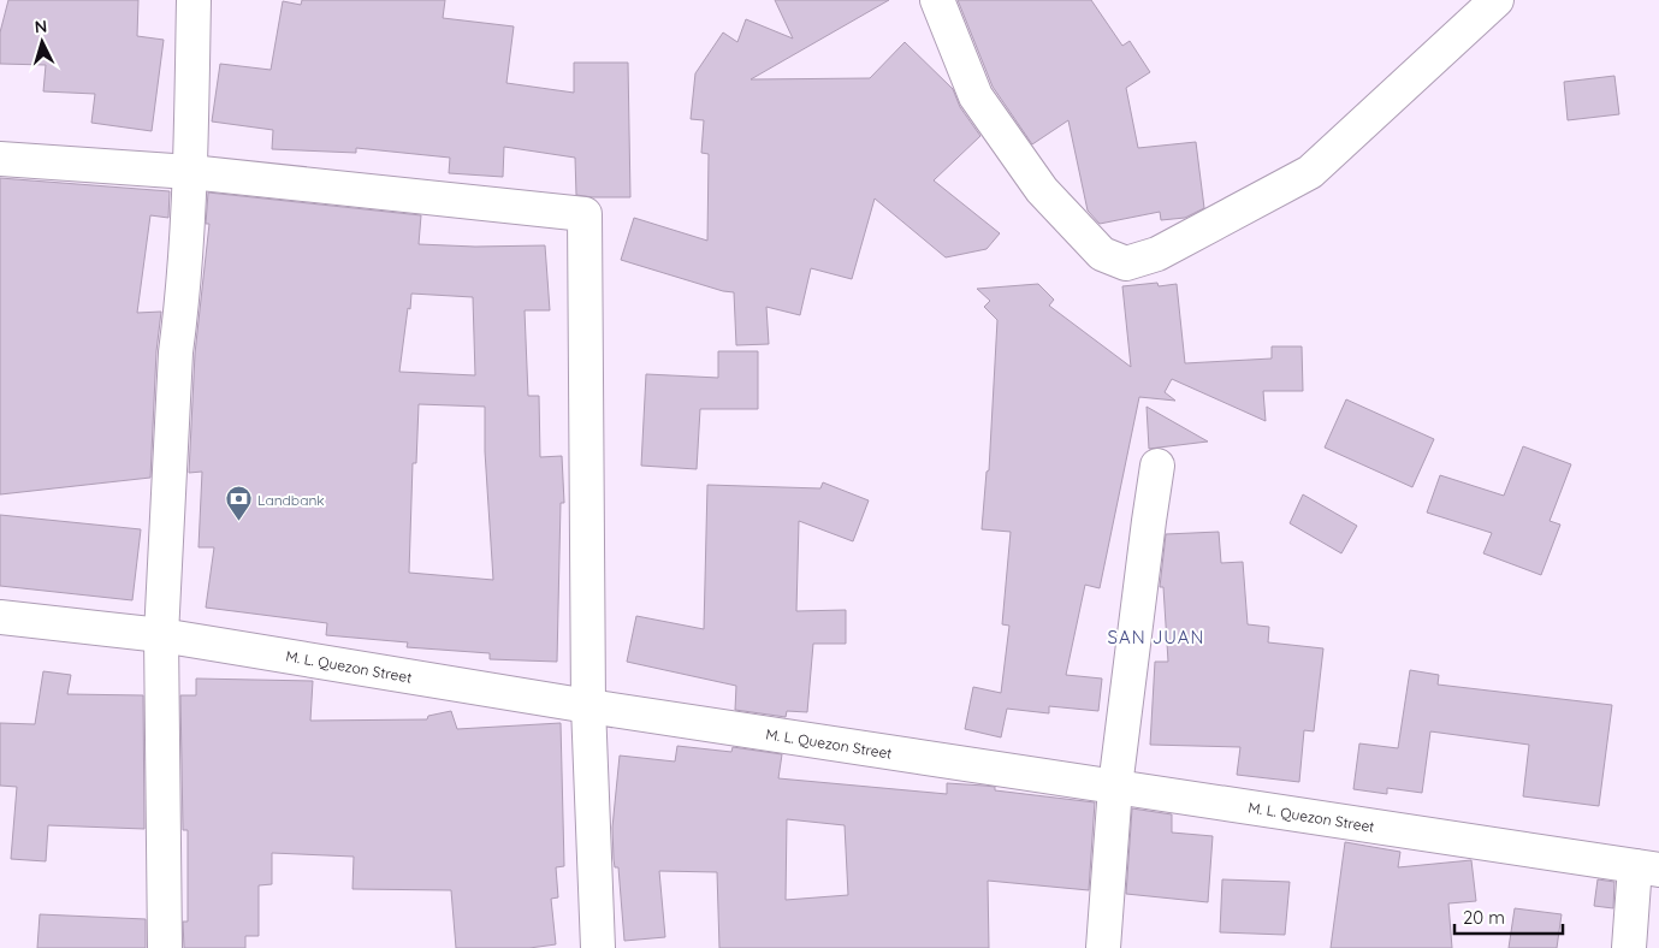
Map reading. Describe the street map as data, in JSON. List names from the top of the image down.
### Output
{
  "streets": {
    "street": ["M. L. Quezon Street"]
  },
  "districts": ["SAN JUAN"],
  "places": {
    "bank": ["Landbank"]
  },
  "scale_bar": "20 m",
  "north": "top"
}
